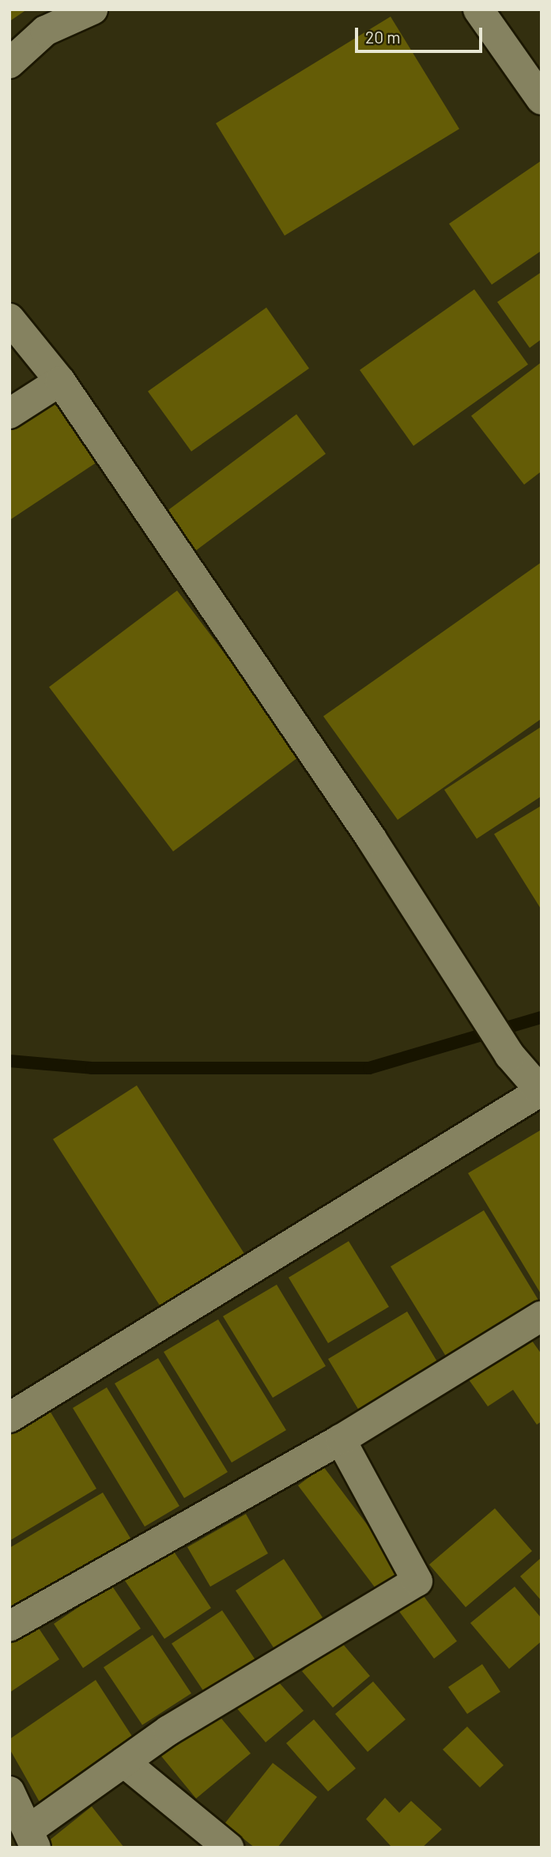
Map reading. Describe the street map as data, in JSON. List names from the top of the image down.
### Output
{
  "scale_bar": "20 m"
}
